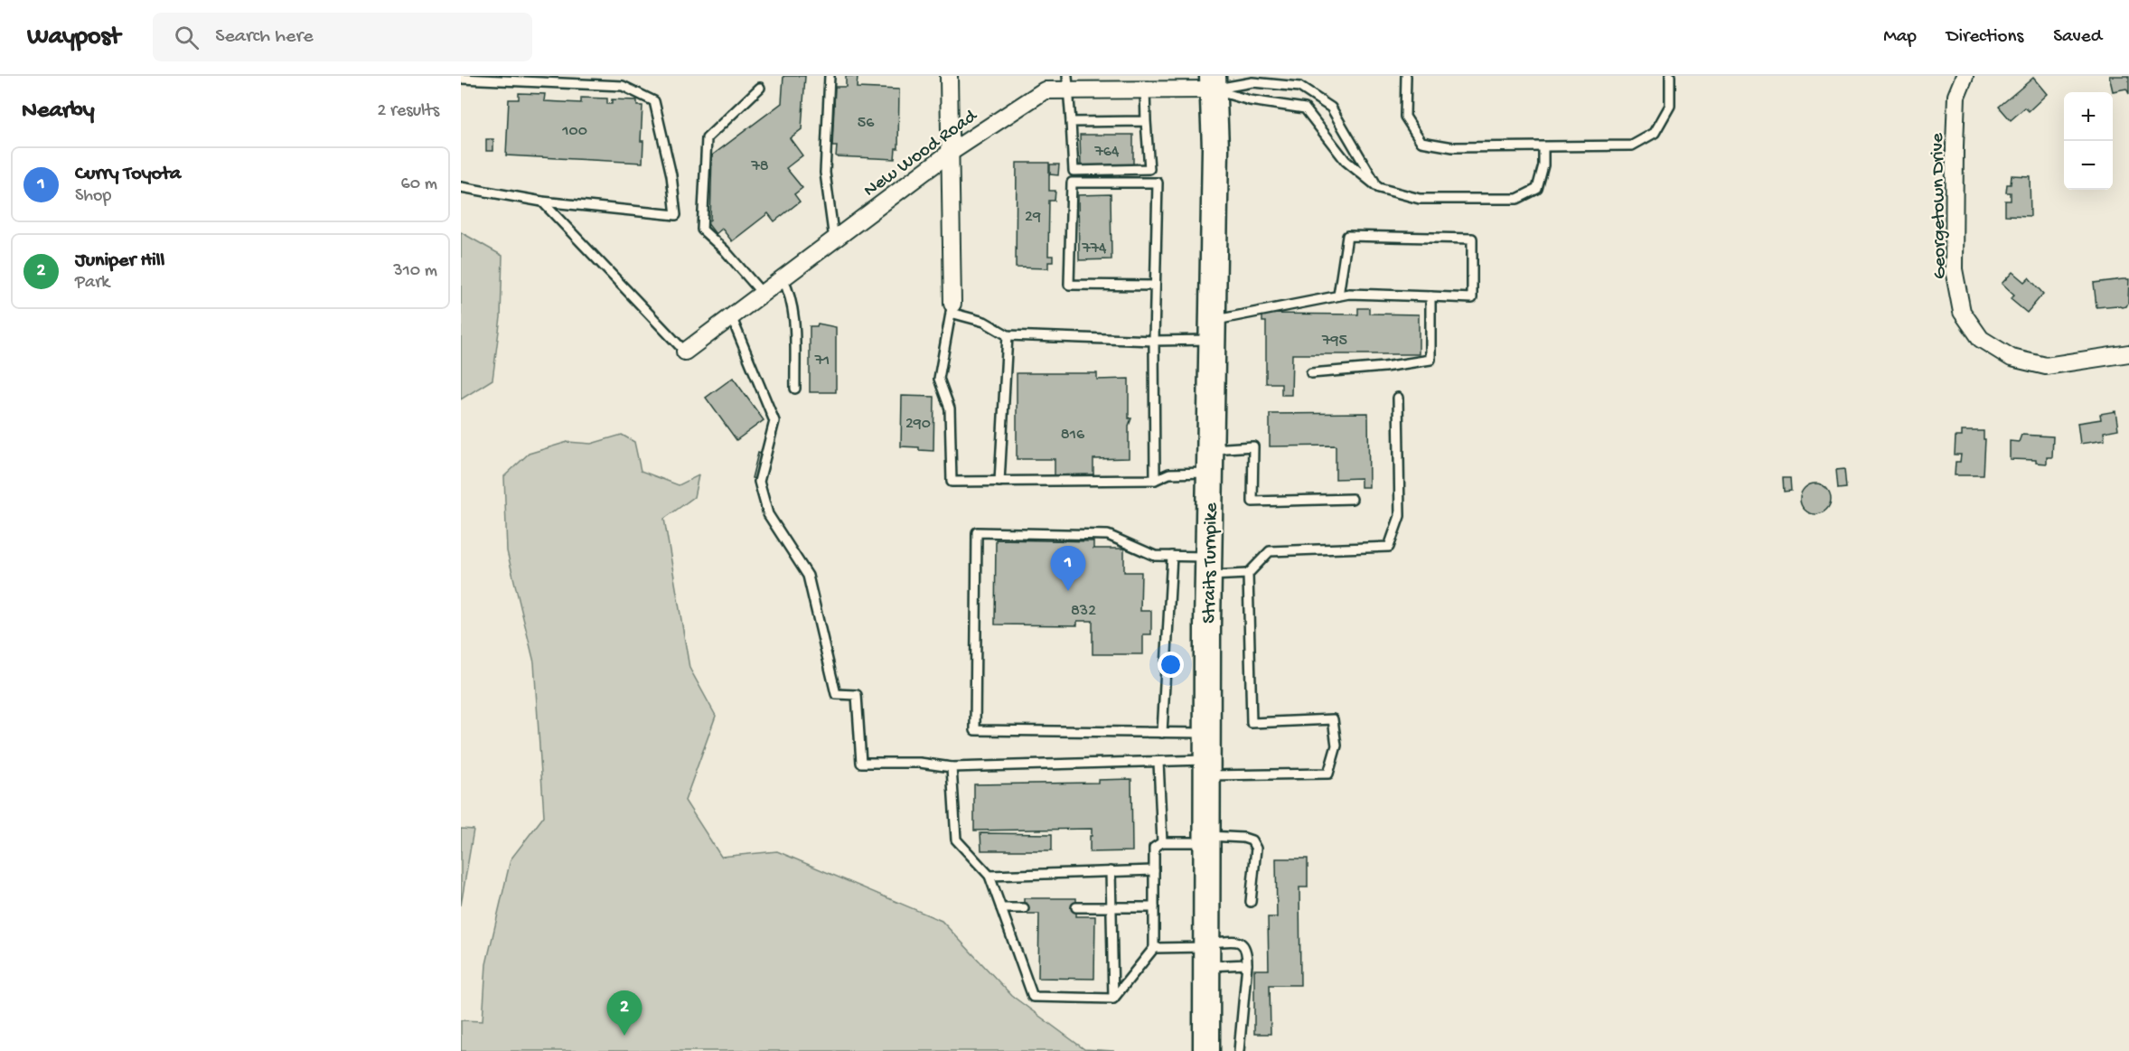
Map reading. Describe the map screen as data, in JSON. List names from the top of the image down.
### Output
{
  "streets": {
    "main road": ["Straits Turnpike"],
    "street": ["New Wood Road", "Georgetown Drive"]
  },
  "crossings": [
    ["New Wood Road", "Straits Turnpike"]
  ],
  "house_numbers": [
    "56",
    "100",
    "764",
    "78",
    "29",
    "774",
    "795",
    "71",
    "290",
    "816",
    "832"
  ],
  "page": {
    "header": "Waypost",
    "search": "Search here",
    "nav": ["Map", "Directions", "Saved"],
    "heading": ["Nearby", "2 results"],
    "map_buttons": ["+", "−"],
    "list": [
      {
        "mark": "1",
        "name": "Curry Toyota",
        "note": "Shop",
        "value": "60 m"
      },
      {
        "mark": "2",
        "name": "Juniper Hill",
        "note": "Park",
        "value": "310 m"
      }
    ],
    "pins": ["1", "2"]
  }
}
